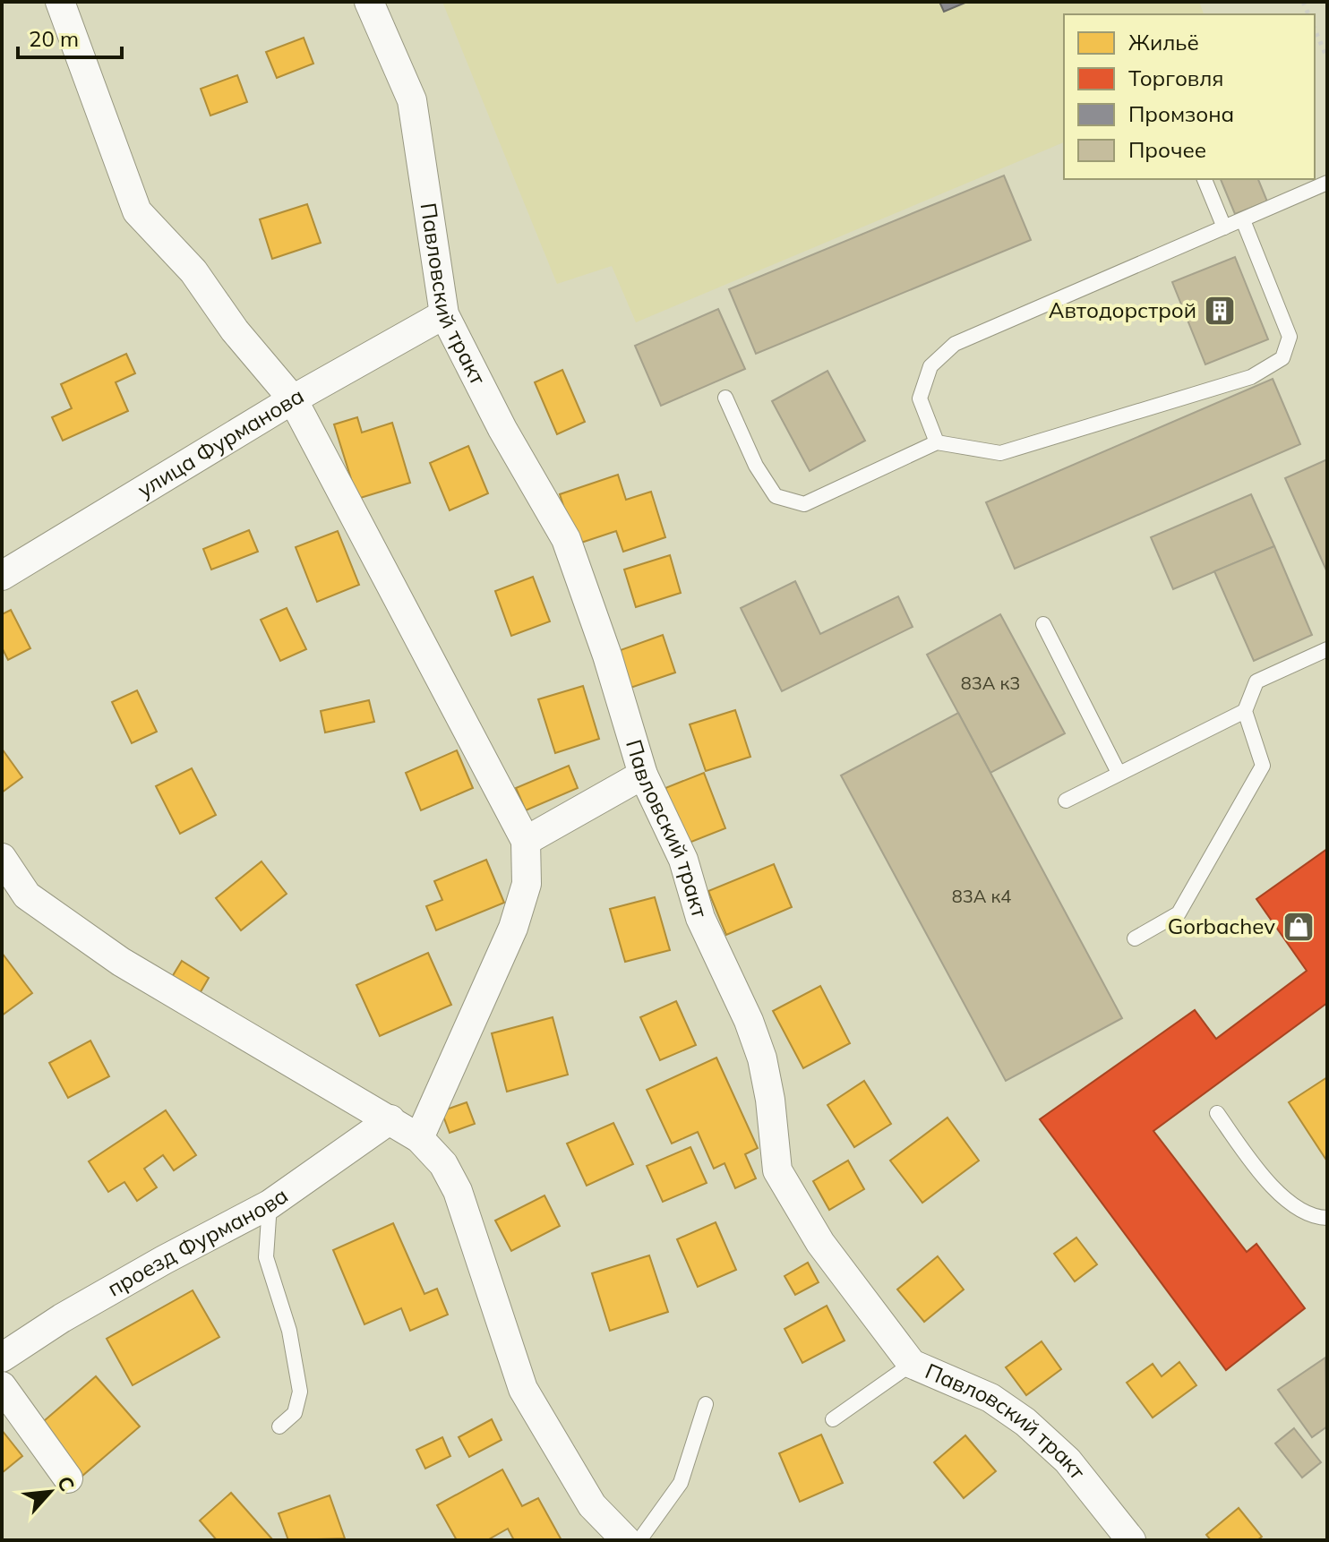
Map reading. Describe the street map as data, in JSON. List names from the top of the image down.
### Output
{
  "streets": {
    "street": ["Павловский тракт", "улица Фурманова", "проезд Фурманова"]
  },
  "crossings": [
    ["Павловский тракт", "улица Фурманова"]
  ],
  "places": {
    "building": ["Автодорстрой"],
    "shop": ["Gorbachev"]
  },
  "house_numbers": ["83А к3", "83А к4"],
  "legend": [
    "Жильё",
    "Торговля",
    "Промзона",
    "Прочее"
  ],
  "scale_bar": "20 m",
  "north": "top right"
}
